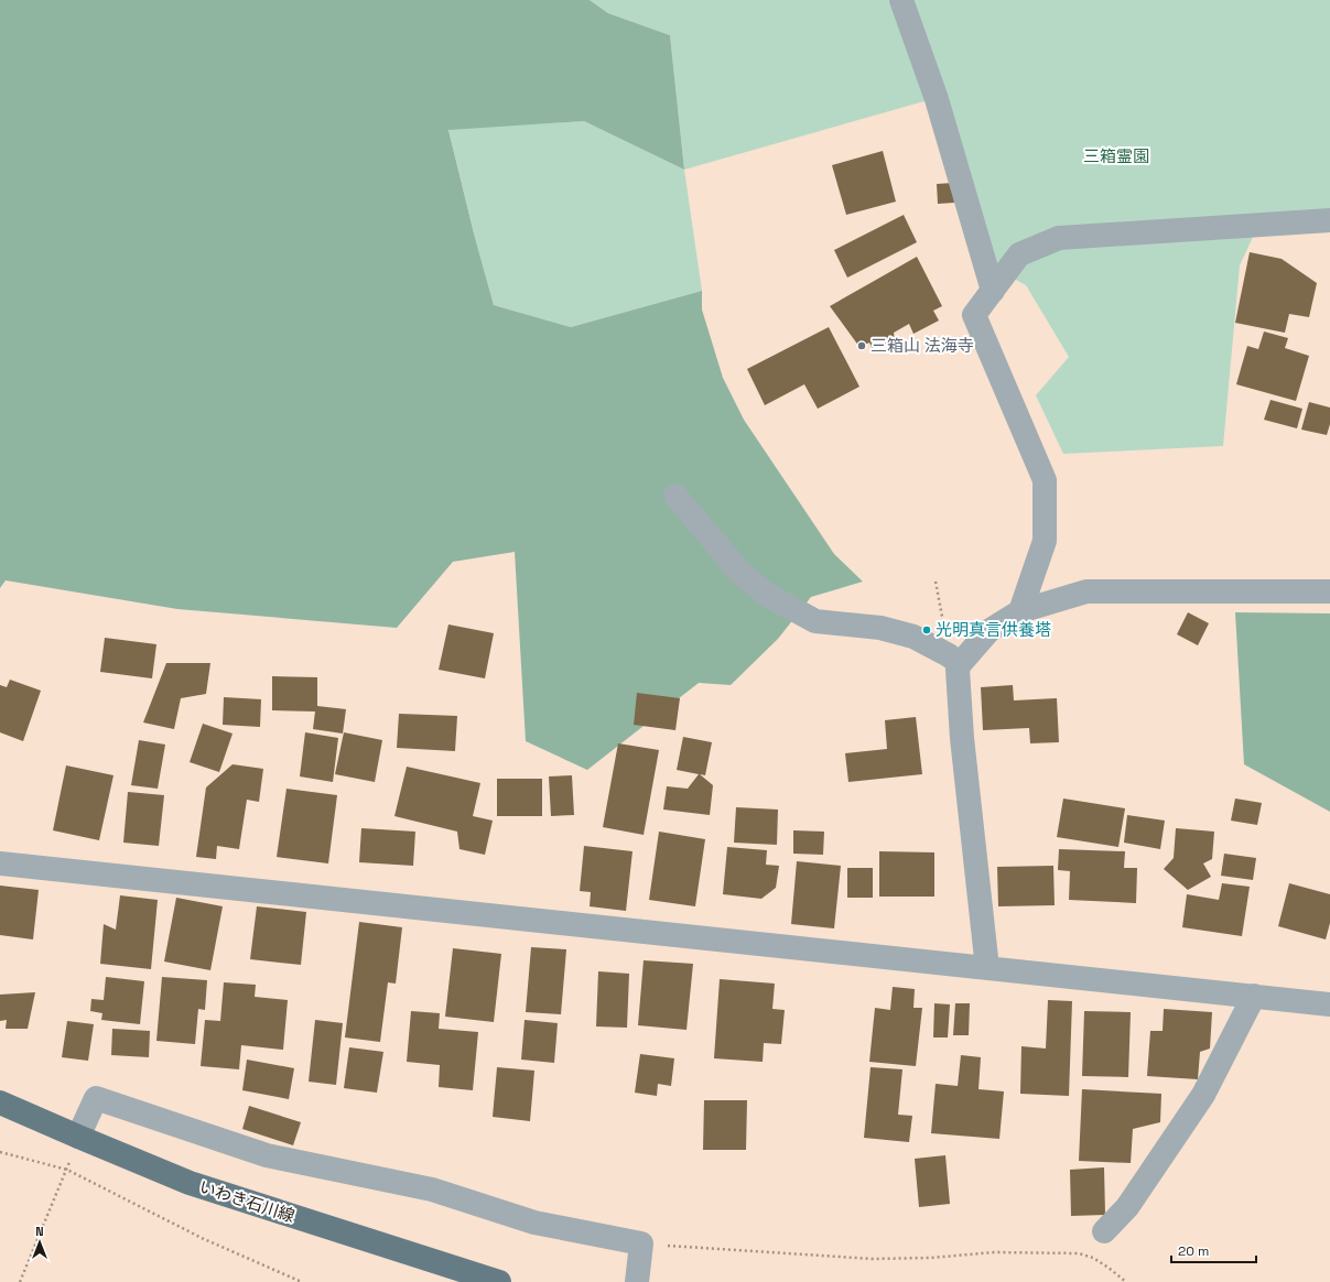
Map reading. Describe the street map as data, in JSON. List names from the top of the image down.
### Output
{
  "streets": {
    "main road": ["いわき石川線"]
  },
  "parks": ["三箱霊園"],
  "places": ["三箱山 法海寺", "光明真言供養塔"],
  "scale_bar": "20 m",
  "north": "top"
}
